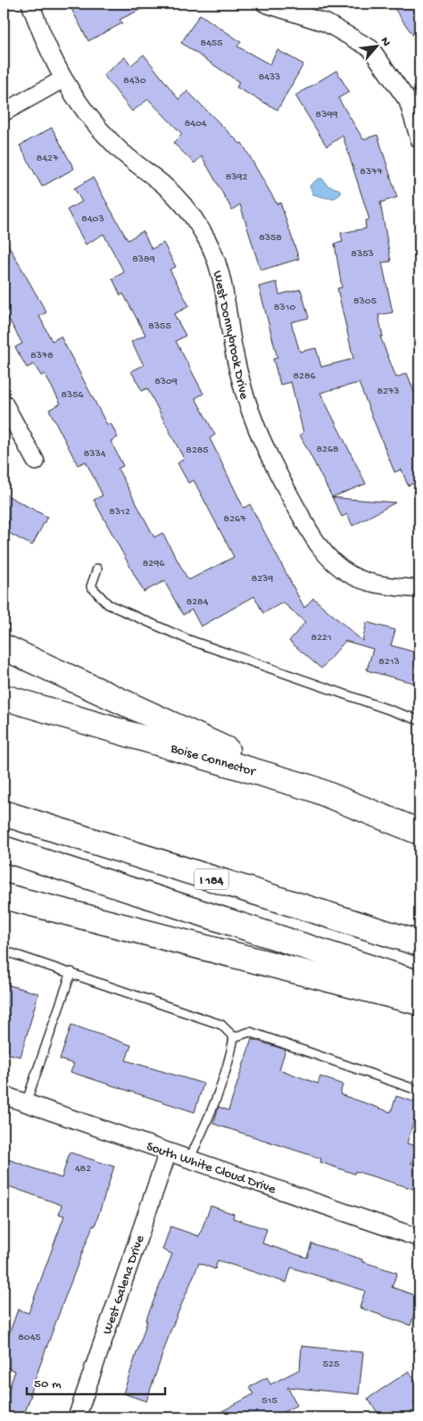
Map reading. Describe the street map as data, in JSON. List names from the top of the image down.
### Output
{
  "streets": {
    "highway": ["Boise Connector", "I 184"],
    "street": ["West Donnybrook Drive", "South White Cloud Drive", "West Galena Drive"]
  },
  "crossings": [
    ["South White Cloud Drive", "West Galena Drive"]
  ],
  "house_numbers": [
    "8455",
    "8433",
    "8430",
    "8399",
    "8404",
    "8427",
    "8377",
    "8392",
    "8403",
    "8358",
    "8353",
    "8389",
    "8305",
    "8310",
    "8355",
    "8378",
    "8286",
    "8309",
    "8273",
    "8356",
    "8268",
    "8285",
    "8334",
    "8312",
    "8267",
    "8296",
    "8239",
    "8284",
    "8221",
    "8213",
    "482",
    "8045",
    "525",
    "515"
  ],
  "scale_bar": "50 m",
  "north": "top right"
}
